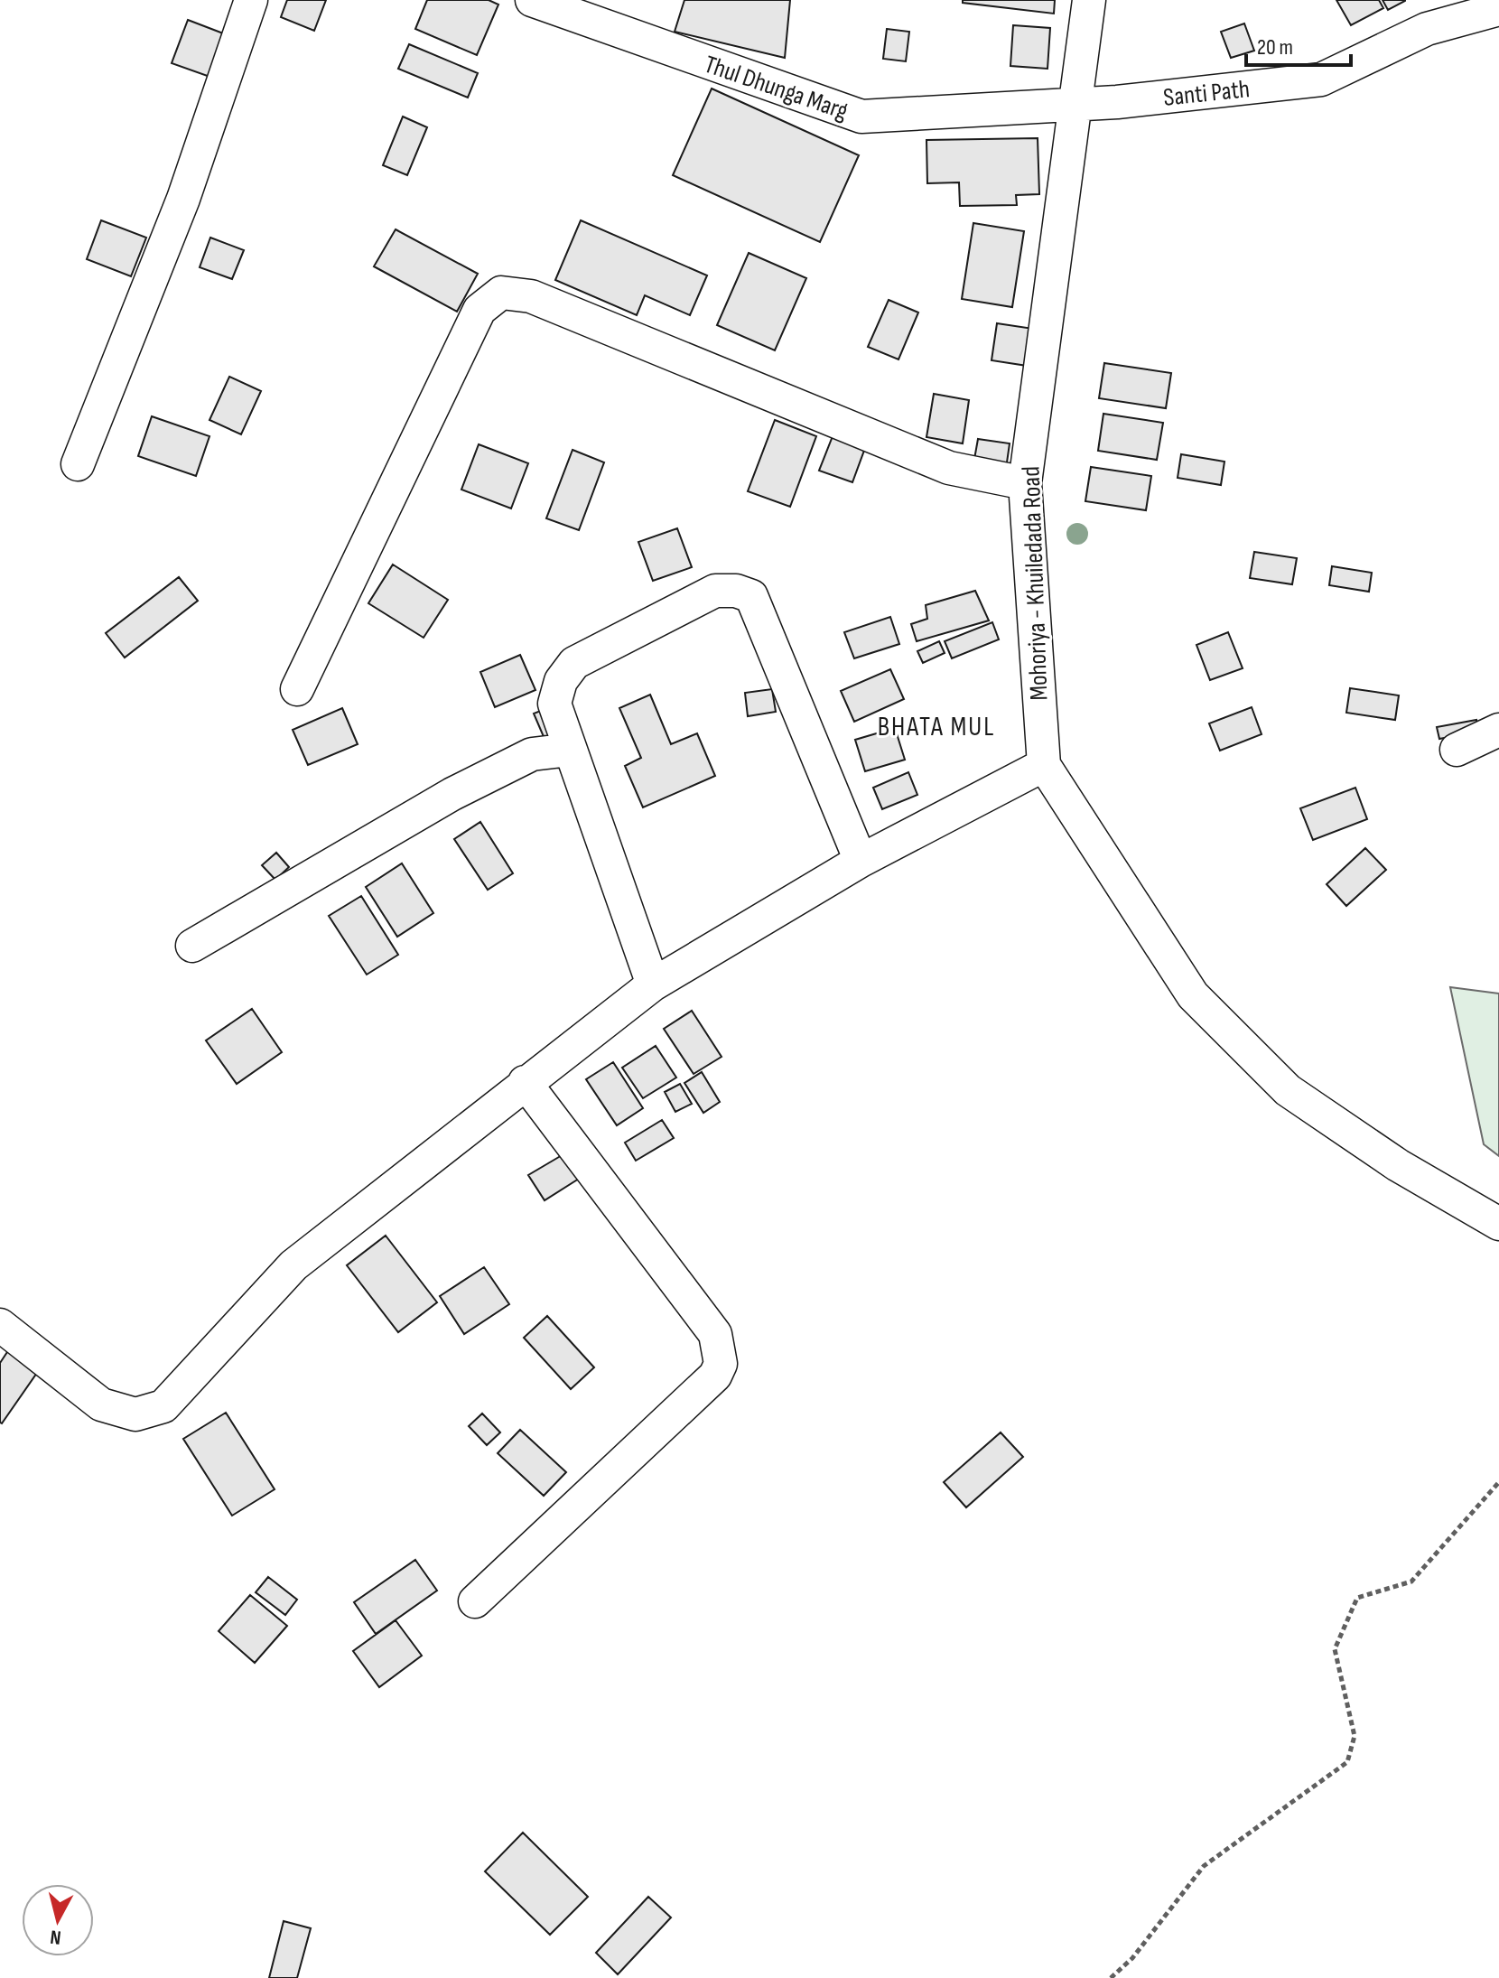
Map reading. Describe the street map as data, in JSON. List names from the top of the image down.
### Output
{
  "streets": {
    "street": ["Thul Dhunga Marg", "Santi Path", "Mohoriya - Khuiledada Road"]
  },
  "crossings": [
    ["Thul Dhunga Marg", "Santi Path"],
    ["Thul Dhunga Marg", "Mohoriya - Khuiledada Road"]
  ],
  "districts": ["BHATA MUL"],
  "scale_bar": "20 m",
  "north": "bottom"
}
